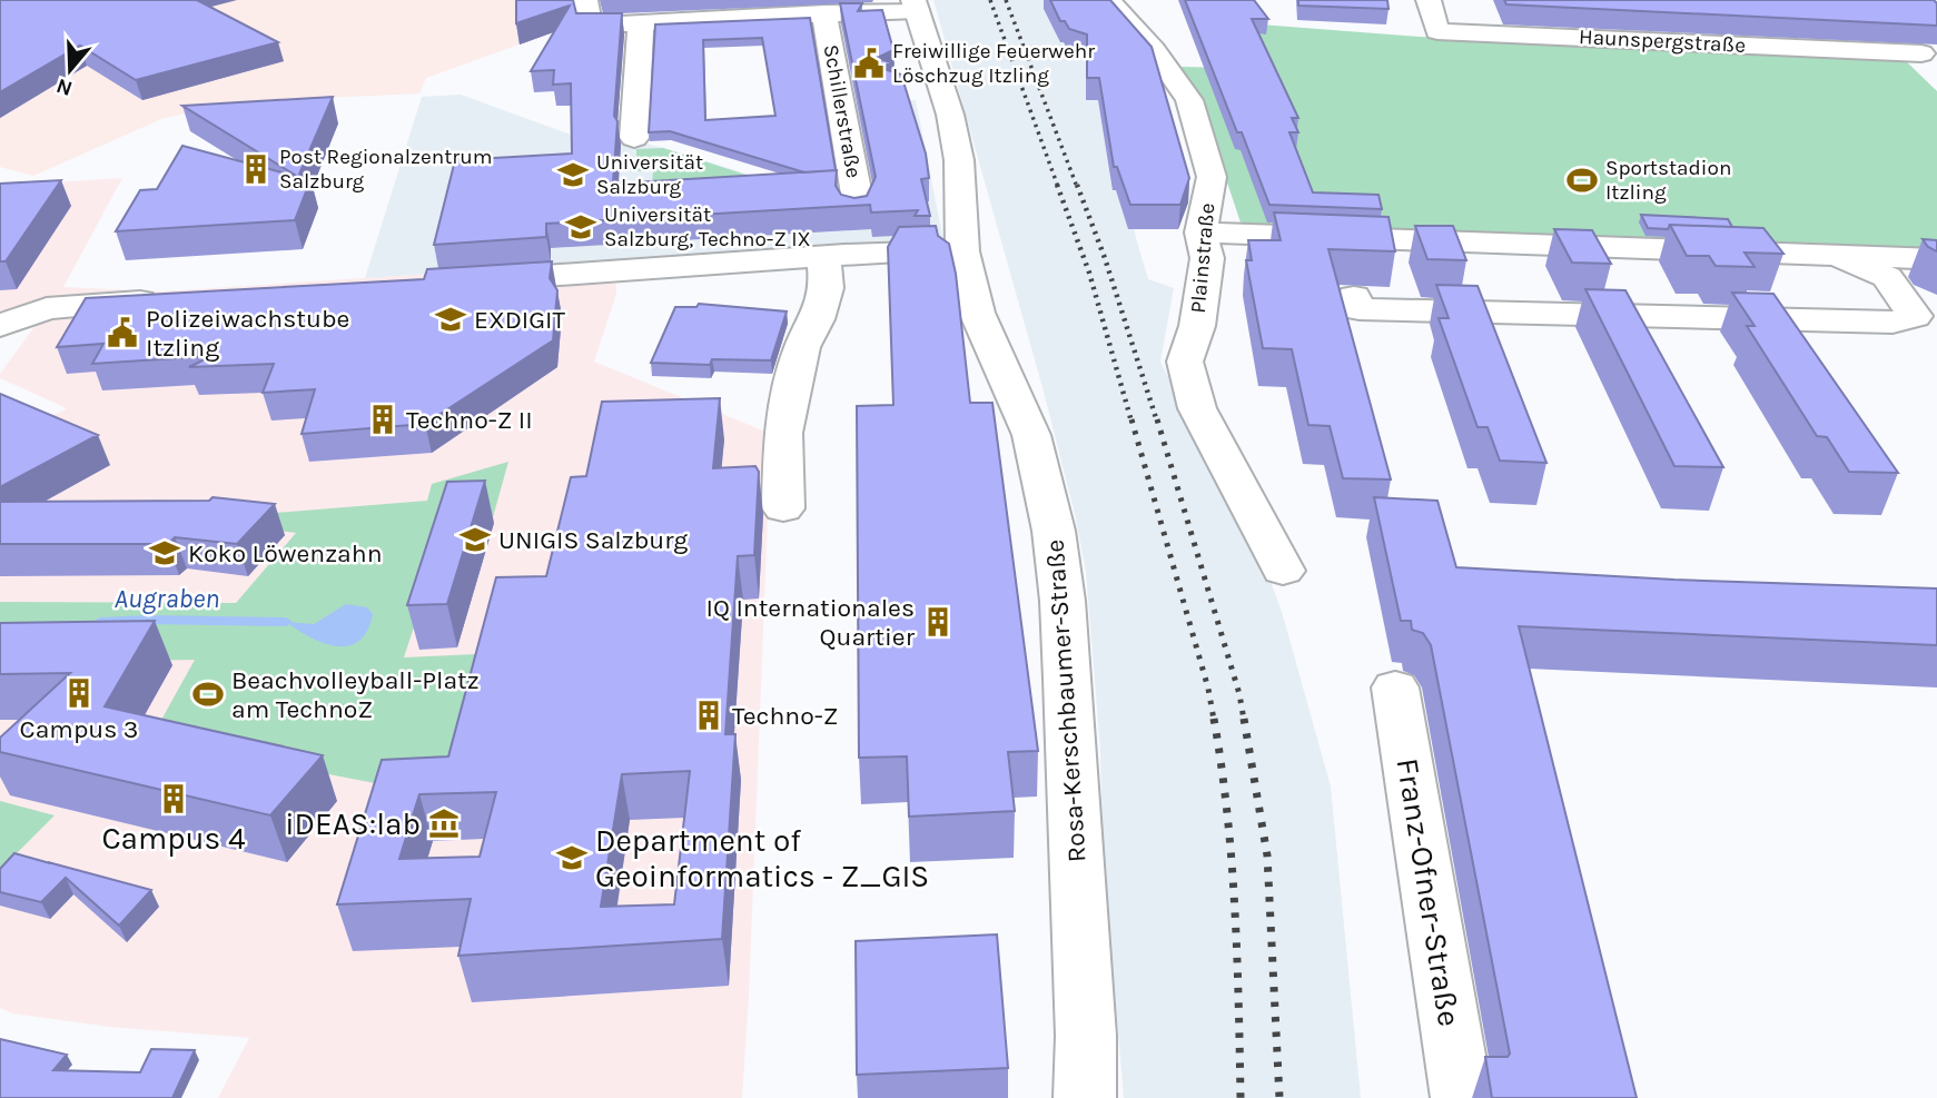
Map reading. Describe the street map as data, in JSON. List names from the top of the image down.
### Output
{
  "streets": {
    "street": [
      "Haunspergstraße",
      "Schillerstraße",
      "Plainstraße",
      "Rosa-Kerschbaumer-Straße",
      "Franz-Ofner-Straße"
    ]
  },
  "water": ["Augraben"],
  "places": {
    "public building": ["Freiwillige Feuerwehr Löschzug Itzling", "Polizeiwachstube Itzling"],
    "building": [
      "Post Regionalzentrum Salzburg",
      "Techno-Z II",
      "IQ Internationales Quartier",
      "Campus 3",
      "Techno-Z",
      "Campus 4"
    ],
    "school or university": [
      "Universität Salzburg",
      "Universität Salzburg, Techno-Z IX",
      "EXDIGIT",
      "UNIGIS Salzburg",
      "Koko Löwenzahn",
      "Department of Geoinformatics - Z_GIS"
    ],
    "sports": ["Sportstadion Itzling", "Beachvolleyball-Platz am TechnoZ"],
    "museum": ["iDEAS:lab"]
  },
  "north": "bottom"
}
